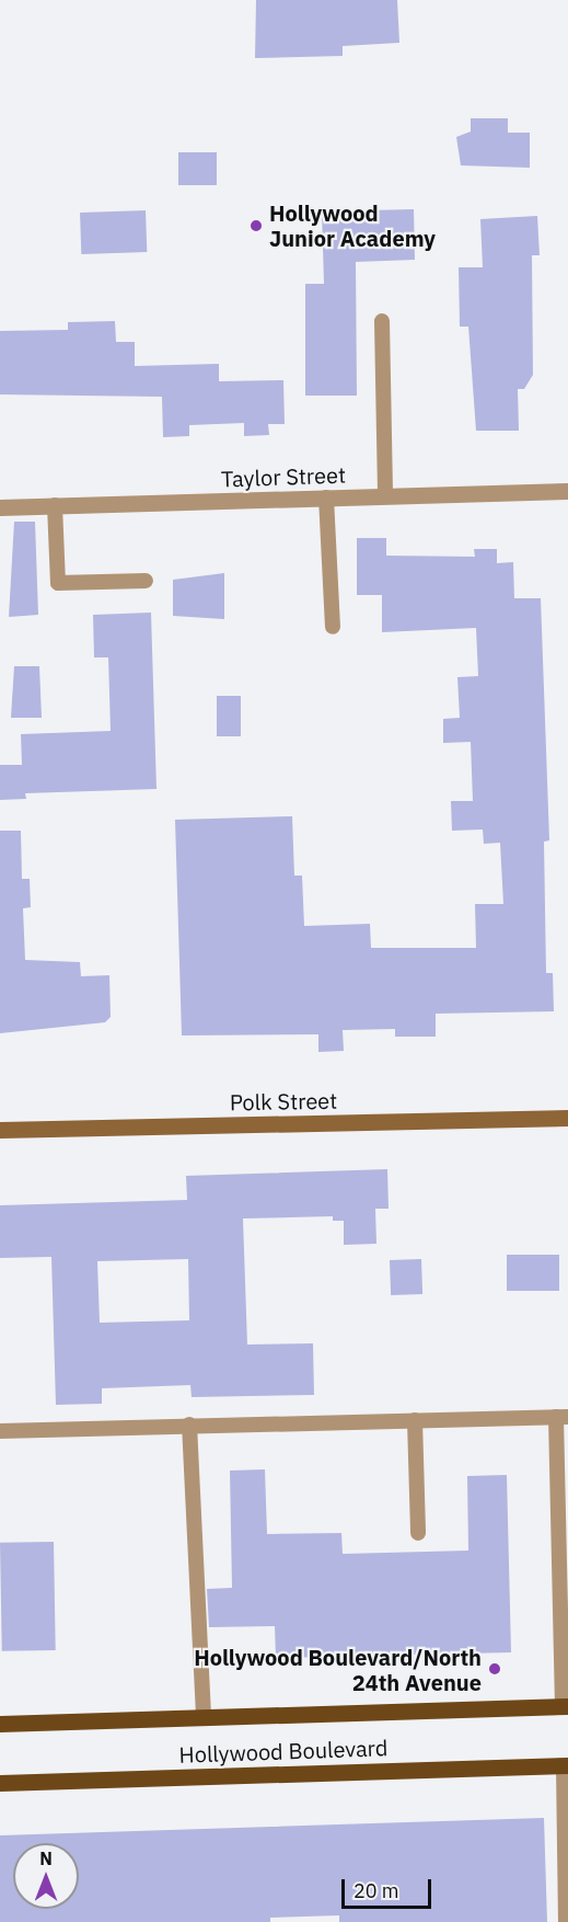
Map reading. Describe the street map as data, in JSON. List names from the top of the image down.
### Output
{
  "streets": {
    "main road": ["Polk Street", "Hollywood Boulevard"],
    "street": ["Taylor Street"]
  },
  "places": ["Hollywood Junior Academy", "Hollywood Boulevard/North 24th Avenue"],
  "scale_bar": "20 m",
  "north": "top"
}
